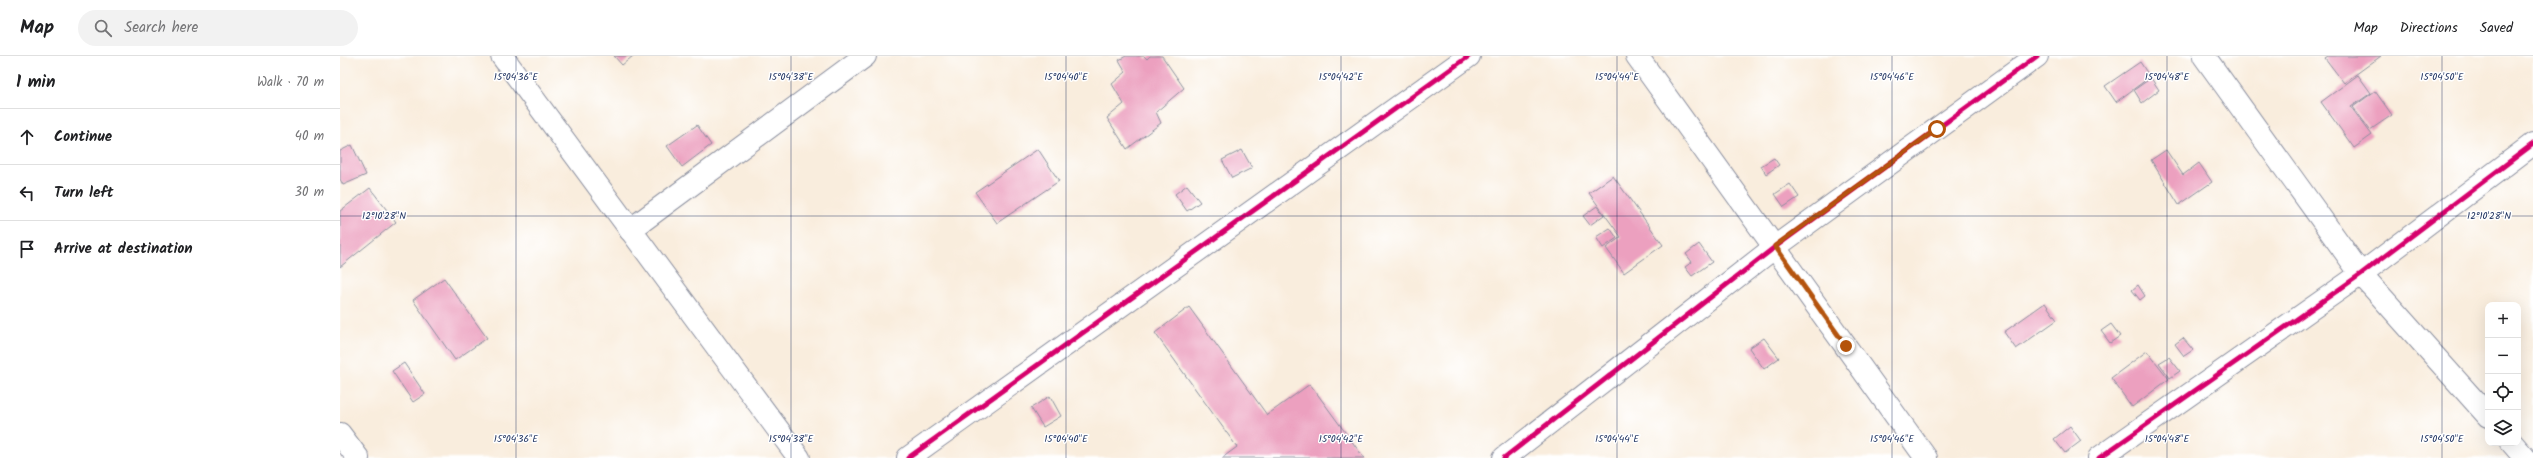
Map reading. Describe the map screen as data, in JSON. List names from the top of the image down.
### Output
{
  "page": {
    "header": "Map",
    "search": "Search here",
    "nav": ["Map", "Directions", "Saved"],
    "heading": ["1 min", "Walk · 70 m"],
    "list": [
      ["Continue", "40 m"],
      ["Turn left", "30 m"],
      "Arrive at destination"
    ],
    "map_buttons": ["+", "−"]
  },
  "coordinates": [
    "15°04'36\"E",
    "15°04'38\"E",
    "15°04'40\"E",
    "15°04'42\"E",
    "15°04'44\"E",
    "15°04'46\"E",
    "15°04'48\"E",
    "15°04'50\"E",
    "12°10'28\"N"
  ]
}
